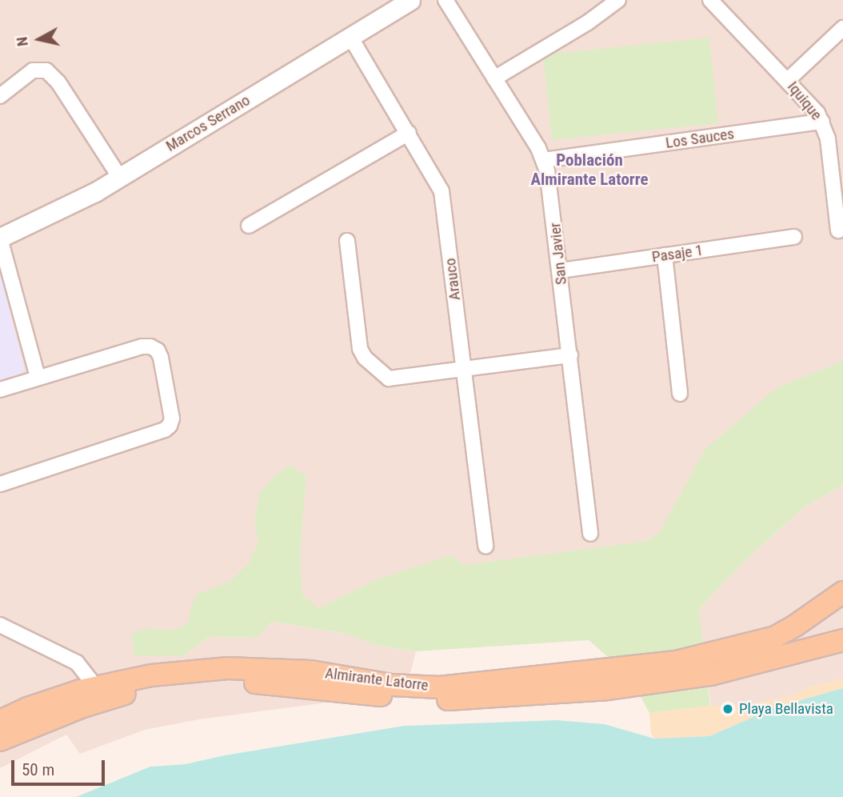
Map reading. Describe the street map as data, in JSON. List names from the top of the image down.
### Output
{
  "streets": {
    "main road": ["Almirante Latorre"],
    "street": [
      "Iquique",
      "Marcos Serrano",
      "Los Sauces",
      "San Javier",
      "Pasaje 1",
      "Arauco"
    ]
  },
  "crossings": [
    ["Iquique", "Los Sauces"],
    ["Marcos Serrano", "Arauco"],
    ["Los Sauces", "San Javier"],
    ["San Javier", "Pasaje 1"]
  ],
  "districts": ["Población Almirante Latorre"],
  "places": ["Playa Bellavista"],
  "scale_bar": "50 m",
  "north": "left"
}
